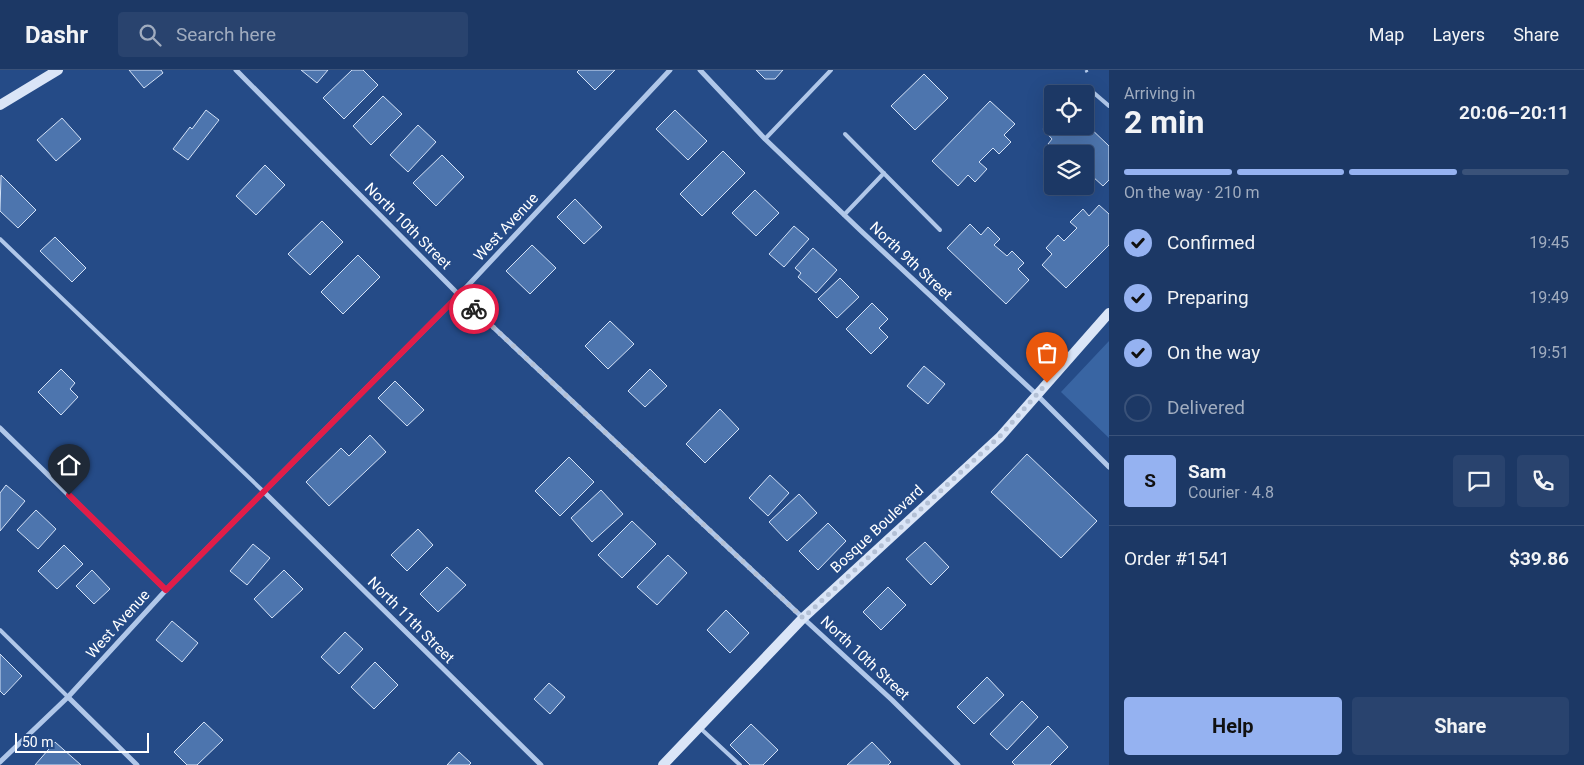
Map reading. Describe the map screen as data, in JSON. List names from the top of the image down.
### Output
{
  "streets": {
    "main road": ["Bosque Boulevard"],
    "street": [
      "North 10th Street",
      "West Avenue",
      "North 9th Street",
      "North 11th Street"
    ]
  },
  "crossings": [
    ["North 10th Street", "West Avenue"],
    ["North 10th Street", "Bosque Boulevard"],
    ["West Avenue", "North 11th Street"],
    ["North 9th Street", "Bosque Boulevard"]
  ],
  "scale_bar": "50 m",
  "page": {
    "header": "Dashr",
    "search": "Search here",
    "nav": ["Map", "Layers", "Share"],
    "heading": ["2 min", "Arriving in", "20:06–20:11"],
    "panel": [
      "Sam",
      "Courier · 4.8",
      "Order #1541",
      "$39.86"
    ],
    "bar": "On the way · 210 m",
    "list": [
      ["Confirmed", "19:45"],
      ["Preparing", "19:49"],
      ["On the way", "19:51"],
      "Delivered"
    ],
    "round": "S",
    "buttons": ["Help", "Share"],
    "scale": "50 m"
  }
}
